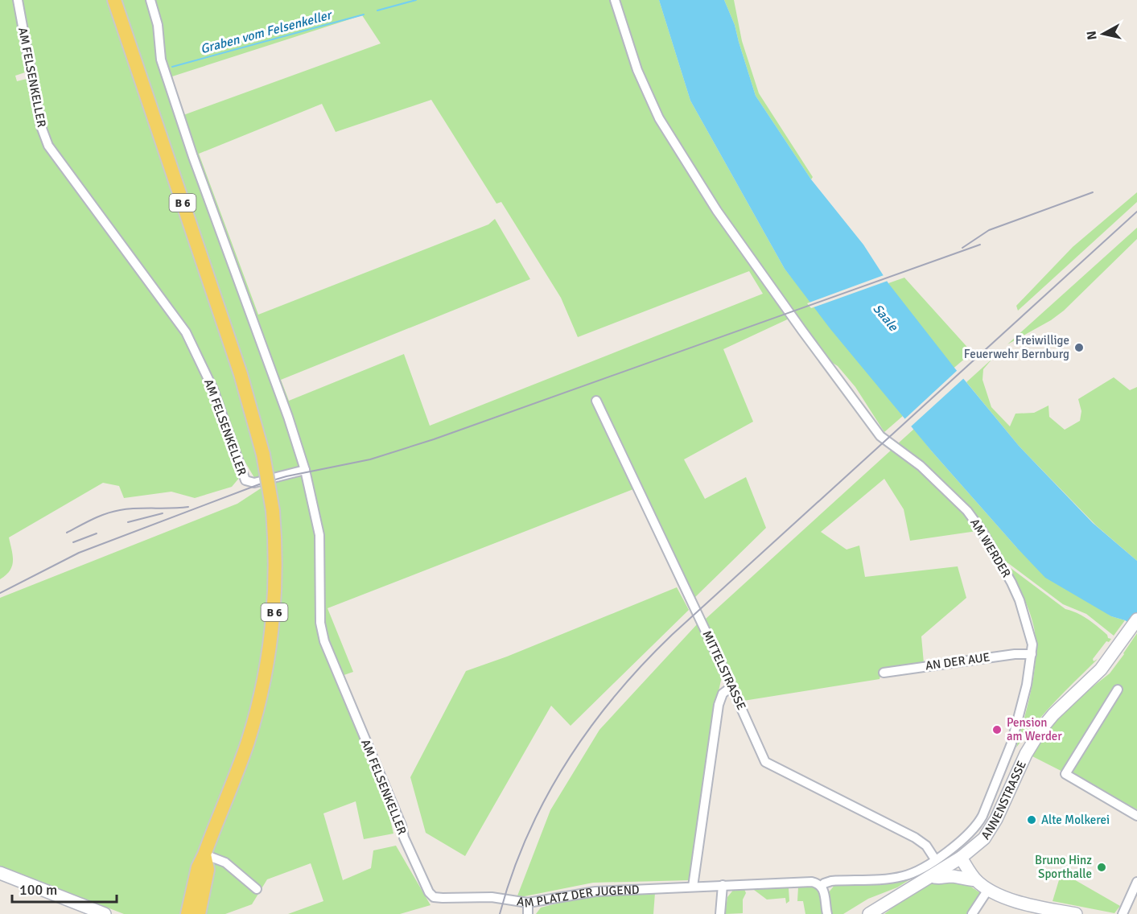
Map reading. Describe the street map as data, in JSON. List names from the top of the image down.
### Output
{
  "streets": {
    "main road": ["B 6", "ANNENSTRASSE"],
    "street": [
      "AM FELSENKELLER",
      "AM WERDER",
      "AN DER AUE",
      "MITTELSTRASSE",
      "AM PLATZ DER JUGEND"
    ]
  },
  "crossings": [
    ["AM FELSENKELLER", "AM PLATZ DER JUGEND"],
    ["AM WERDER", "AN DER AUE"],
    ["AM WERDER", "MITTELSTRASSE"],
    ["AM WERDER", "AM PLATZ DER JUGEND"]
  ],
  "water": ["Graben vom Felsenkeller", "Saale"],
  "places": [
    "Freiwillige Feuerwehr Bernburg",
    "Pension am Werder",
    "Alte Molkerei",
    "Bruno Hinz Sporthalle"
  ],
  "scale_bar": "100 m",
  "north": "left"
}
